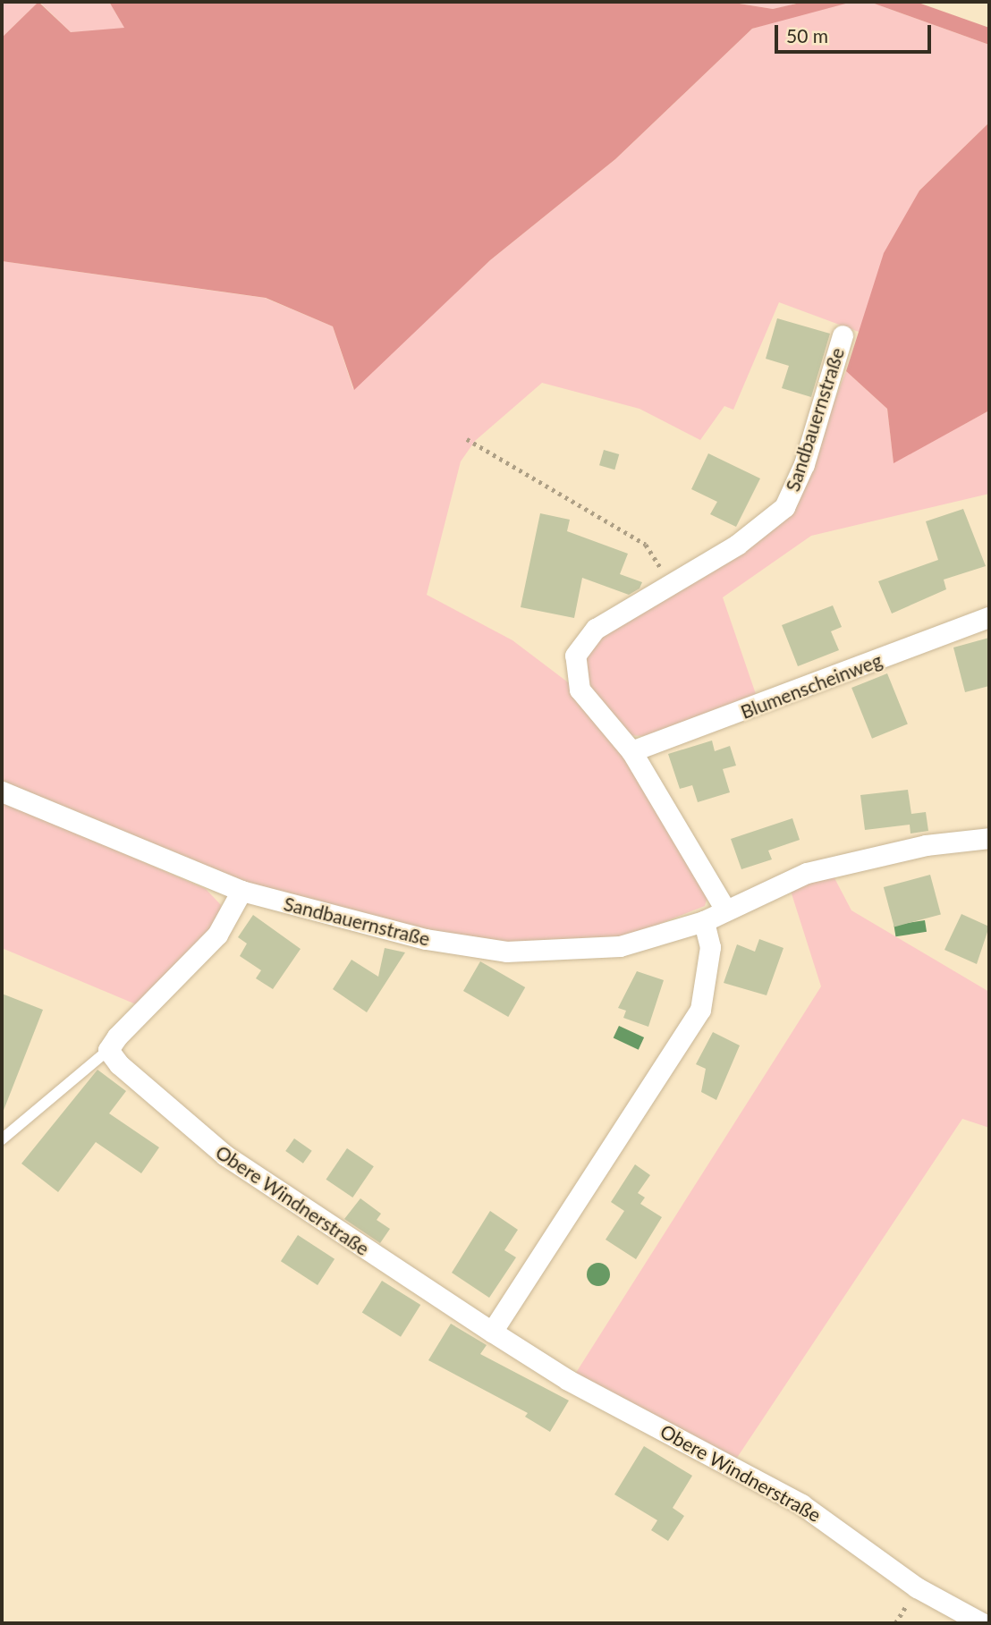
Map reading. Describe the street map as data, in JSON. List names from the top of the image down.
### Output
{
  "streets": {
    "street": ["Sandbauernstraße", "Blumenscheinweg", "Obere Windnerstraße"]
  },
  "crossings": [
    ["Sandbauernstraße", "Blumenscheinweg"]
  ],
  "scale_bar": "50 m"
}
